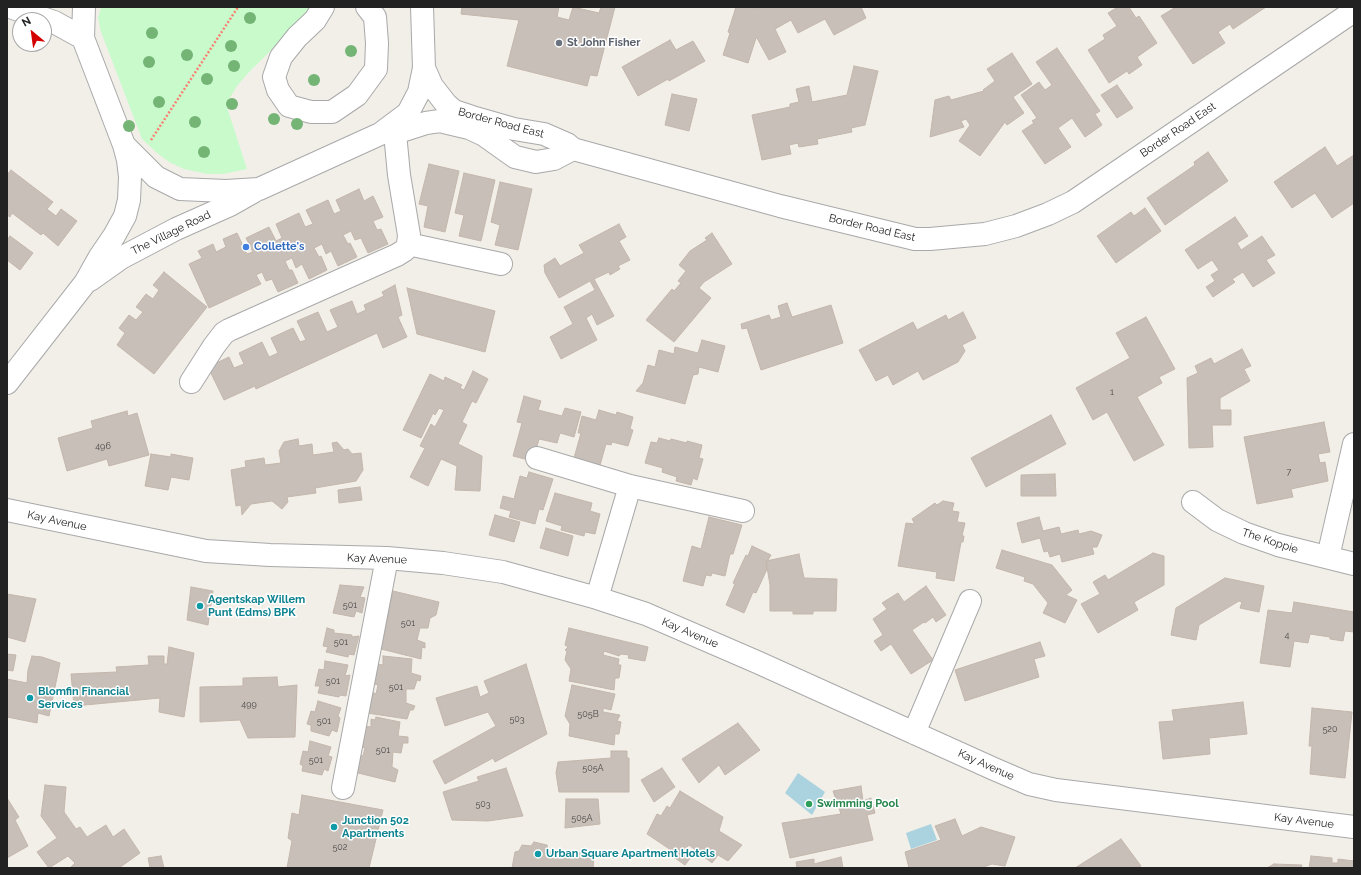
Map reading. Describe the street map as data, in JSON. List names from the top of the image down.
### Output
{
  "streets": {
    "street": [
      "Border Road East",
      "The Village Road",
      "Kay Avenue",
      "The Koppie"
    ]
  },
  "places": [
    "St John Fisher",
    "Collette's",
    "Agentskap Willem Punt (Edms) BPK",
    "Blomfin Financial Services",
    "Swimming Pool",
    "Junction 502 Apartments",
    "Urban Square Apartment Hotels"
  ],
  "house_numbers": [
    "1",
    "496",
    "7",
    "501",
    "501",
    "4",
    "501",
    "501",
    "501",
    "499",
    "505B",
    "503",
    "501",
    "520",
    "501",
    "501",
    "505A",
    "503",
    "505A",
    "502"
  ],
  "north": "top left"
}
